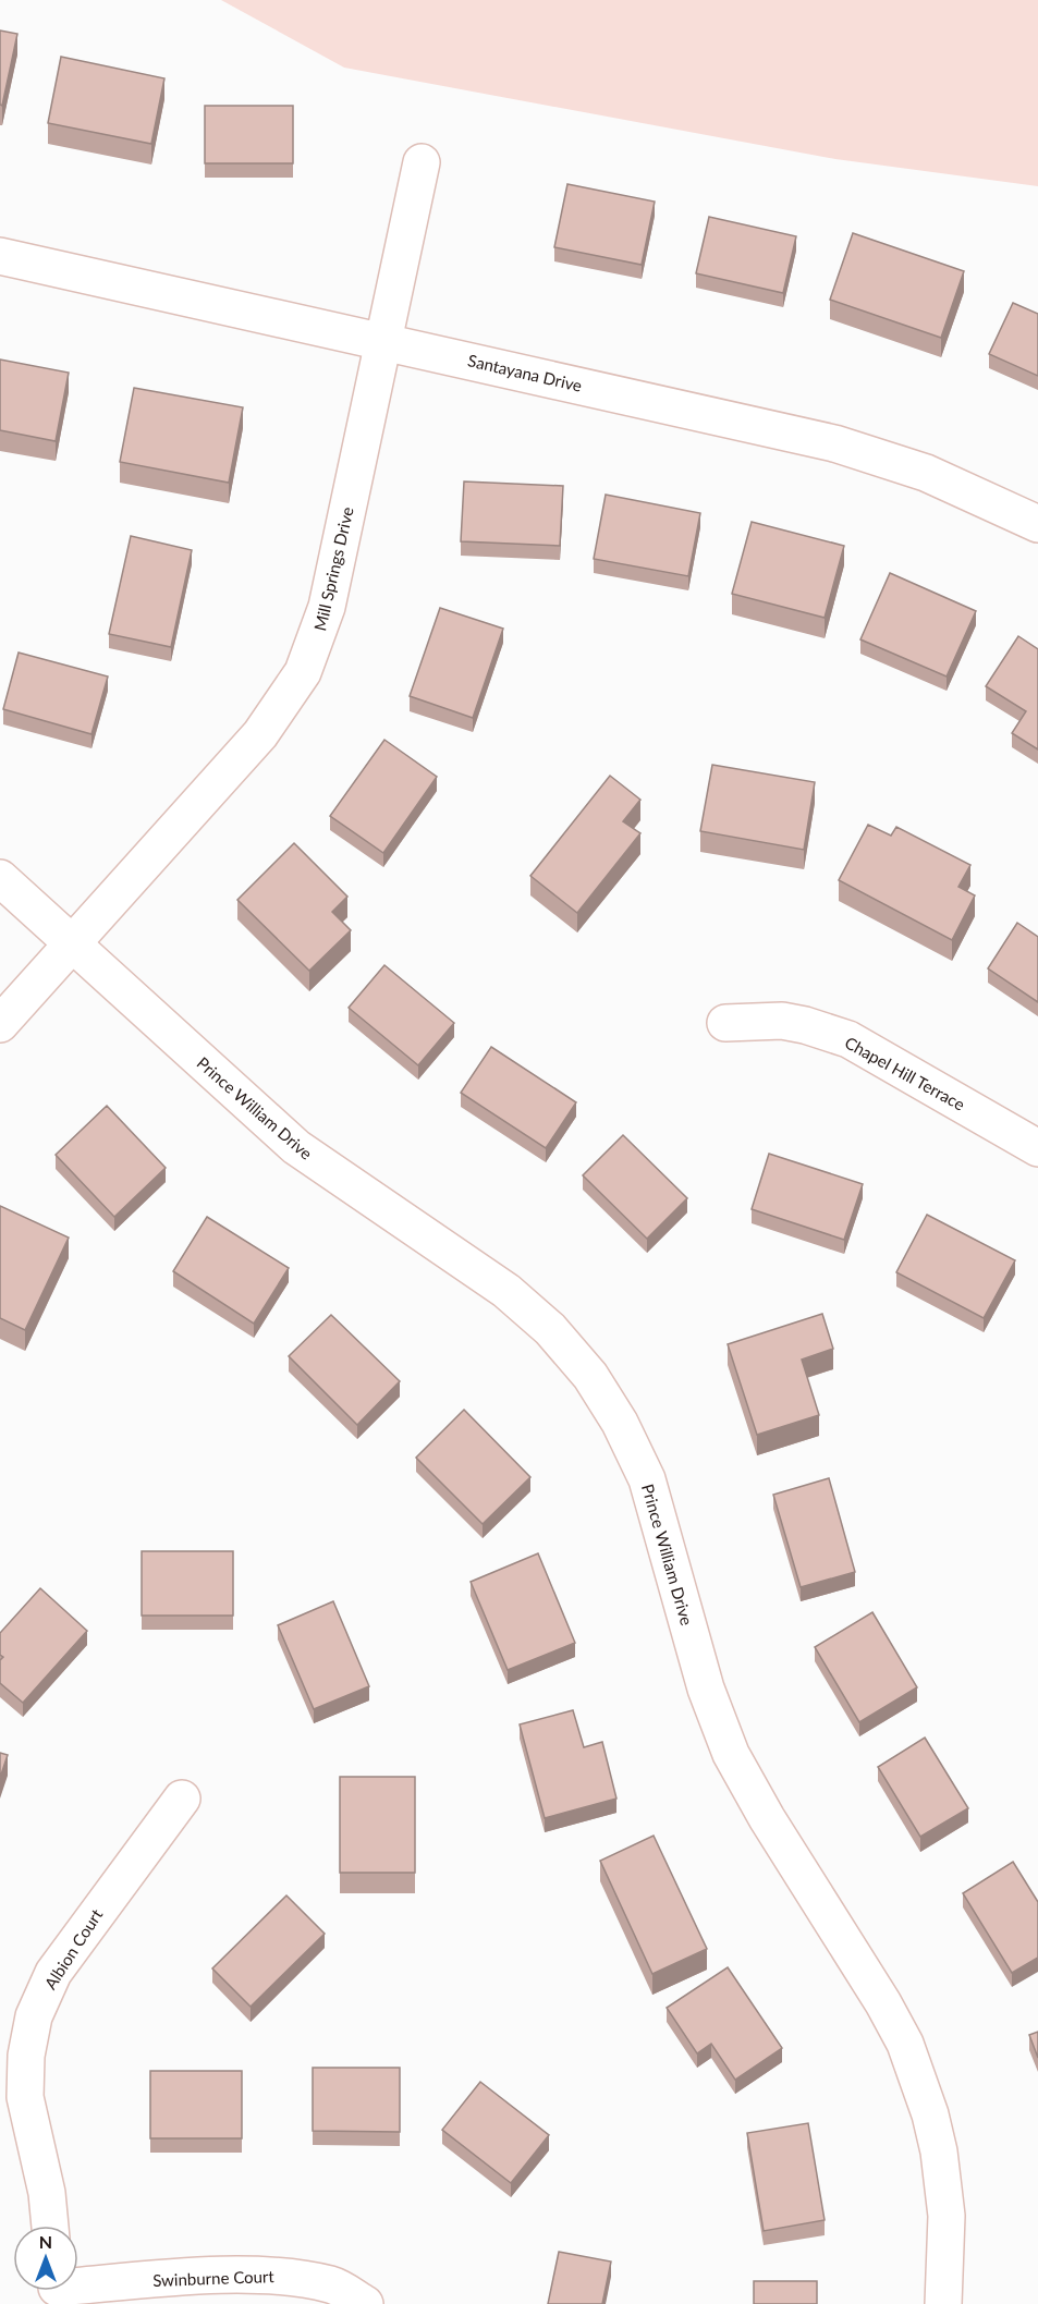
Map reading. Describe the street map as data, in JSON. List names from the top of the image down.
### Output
{
  "streets": {
    "street": [
      "Santayana Drive",
      "Mill Springs Drive",
      "Chapel Hill Terrace",
      "Prince William Drive",
      "Albion Court",
      "Swinburne Court"
    ]
  },
  "crossings": [
    ["Santayana Drive", "Mill Springs Drive"],
    ["Mill Springs Drive", "Prince William Drive"]
  ],
  "north": "top"
}
